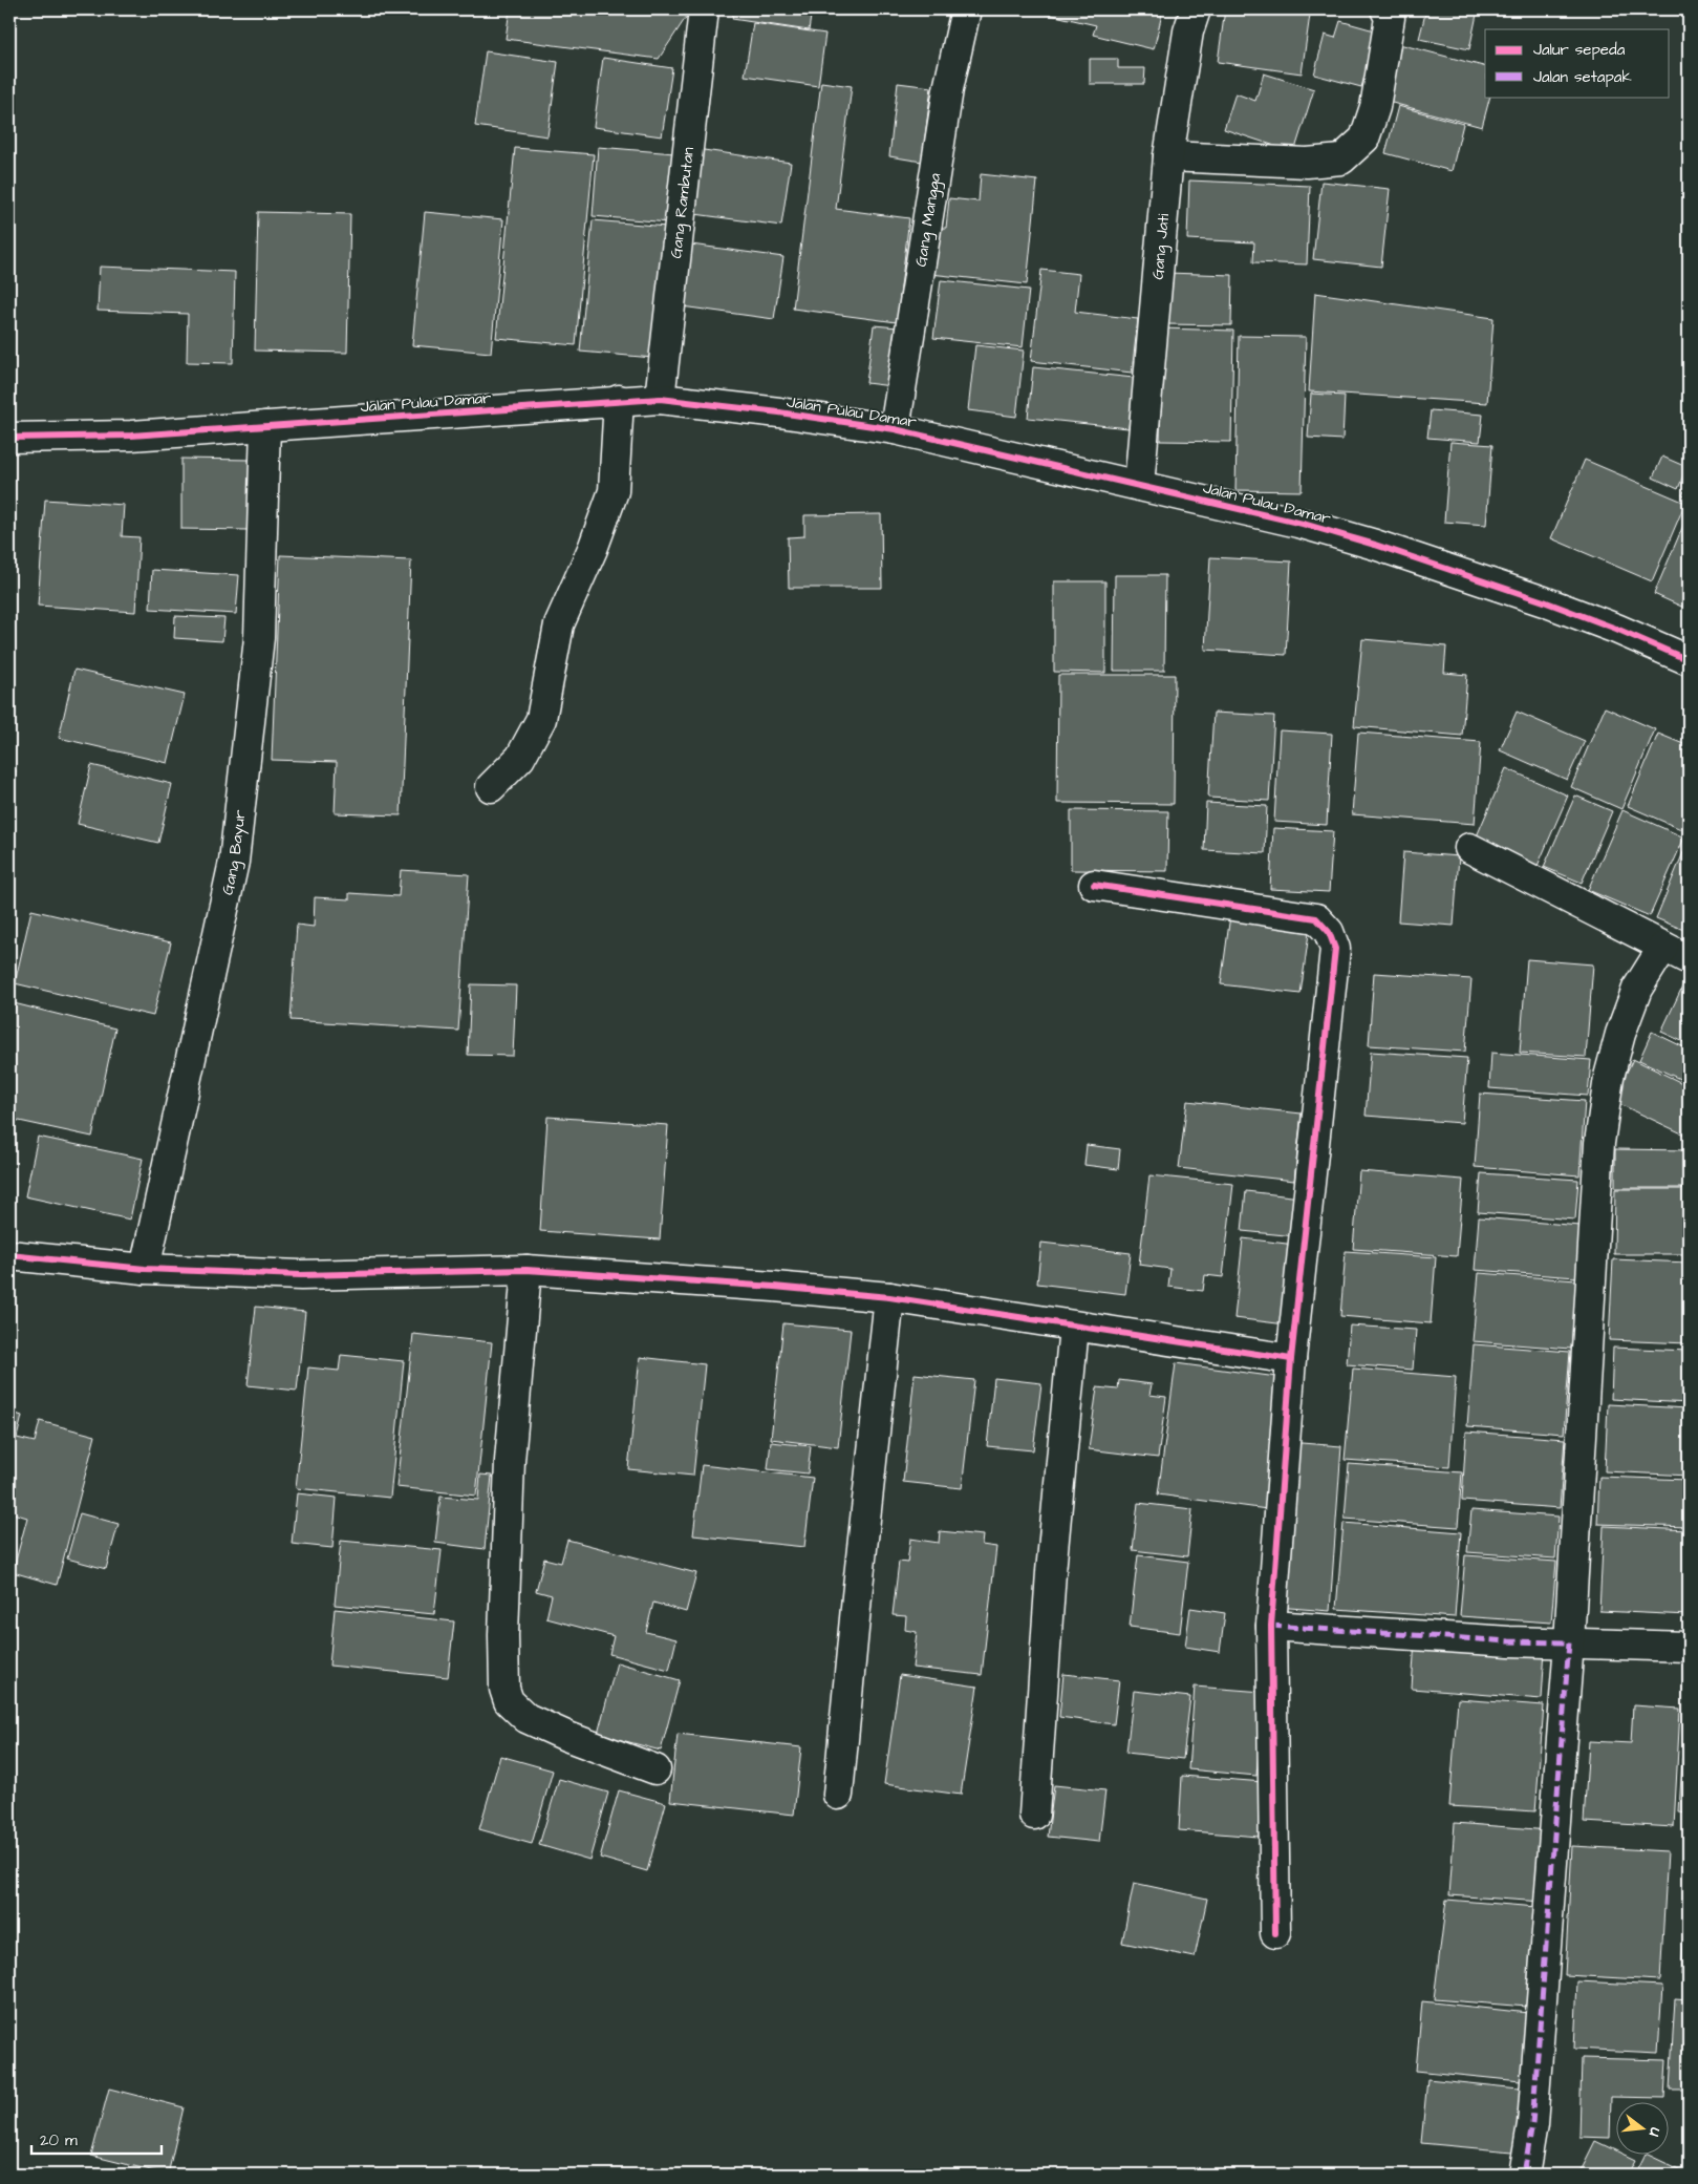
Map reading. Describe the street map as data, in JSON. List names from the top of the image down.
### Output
{
  "streets": {
    "street": [
      "Gang Rambutan",
      "Gang Mangga",
      "Gang Jati",
      "Jalan Pulau Damar",
      "Gang Bayur"
    ]
  },
  "crossings": [
    ["Gang Rambutan", "Jalan Pulau Damar"],
    ["Gang Mangga", "Jalan Pulau Damar"],
    ["Gang Jati", "Jalan Pulau Damar"],
    ["Jalan Pulau Damar", "Gang Bayur"]
  ],
  "legend": ["Jalur sepeda", "Jalan setapak"],
  "scale_bar": "20 m",
  "north": "right"
}
